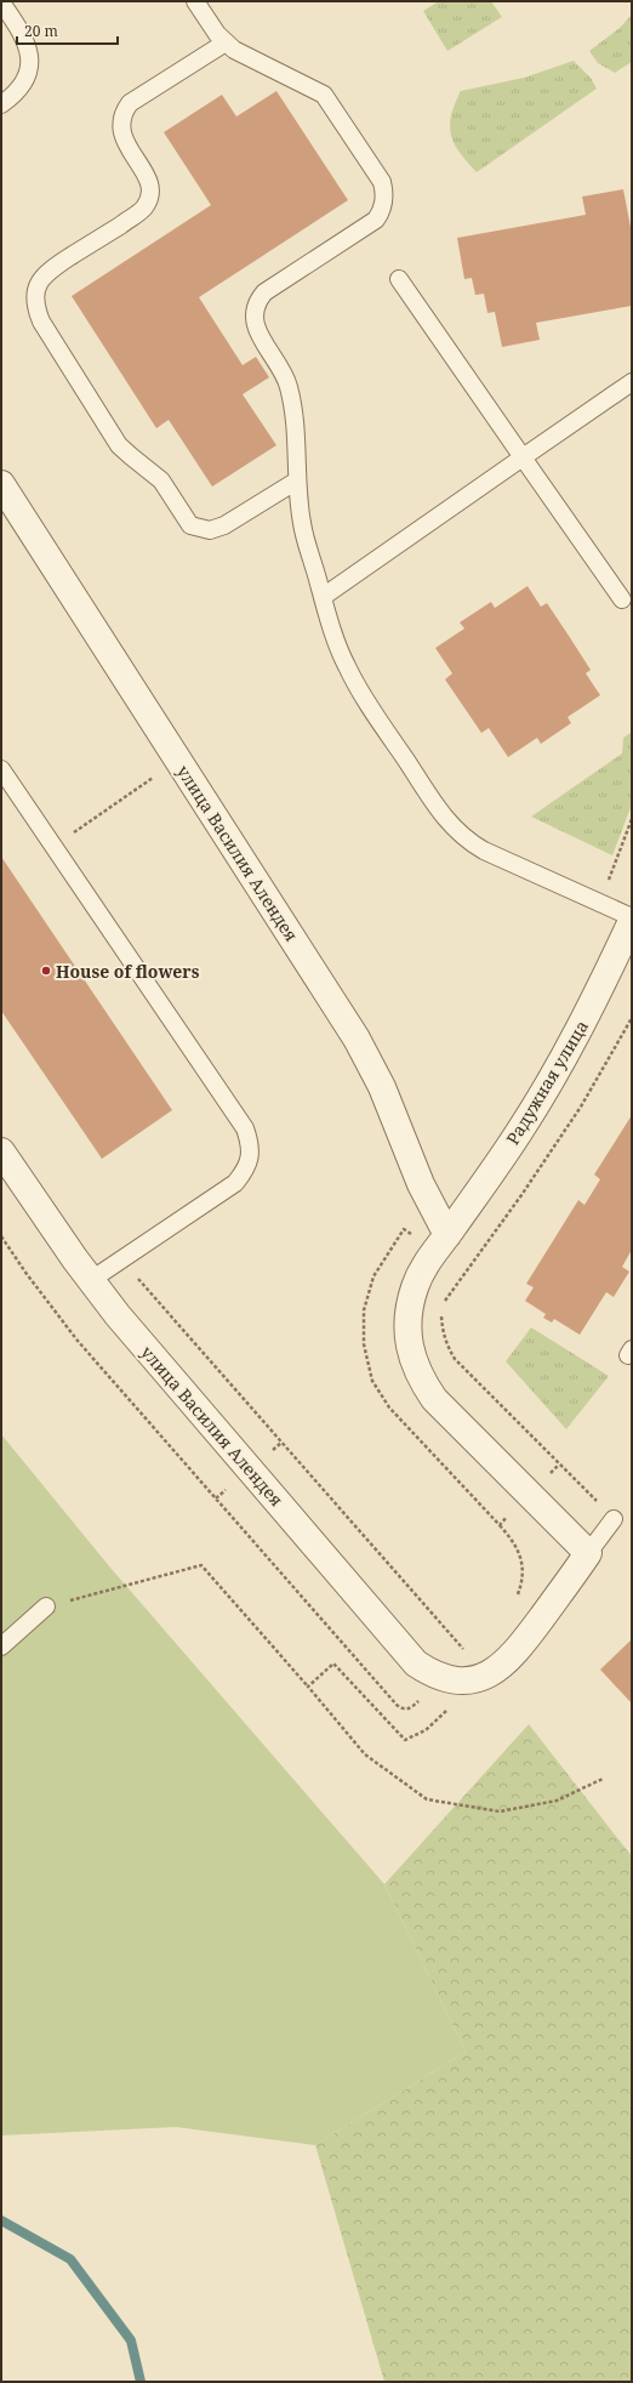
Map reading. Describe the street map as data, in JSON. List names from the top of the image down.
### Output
{
  "streets": {
    "street": ["улица Василия Алендея", "Радужная улица"]
  },
  "crossings": [
    ["улица Василия Алендея", "Радужная улица"]
  ],
  "places": ["House of flowers"],
  "scale_bar": "20 m"
}
